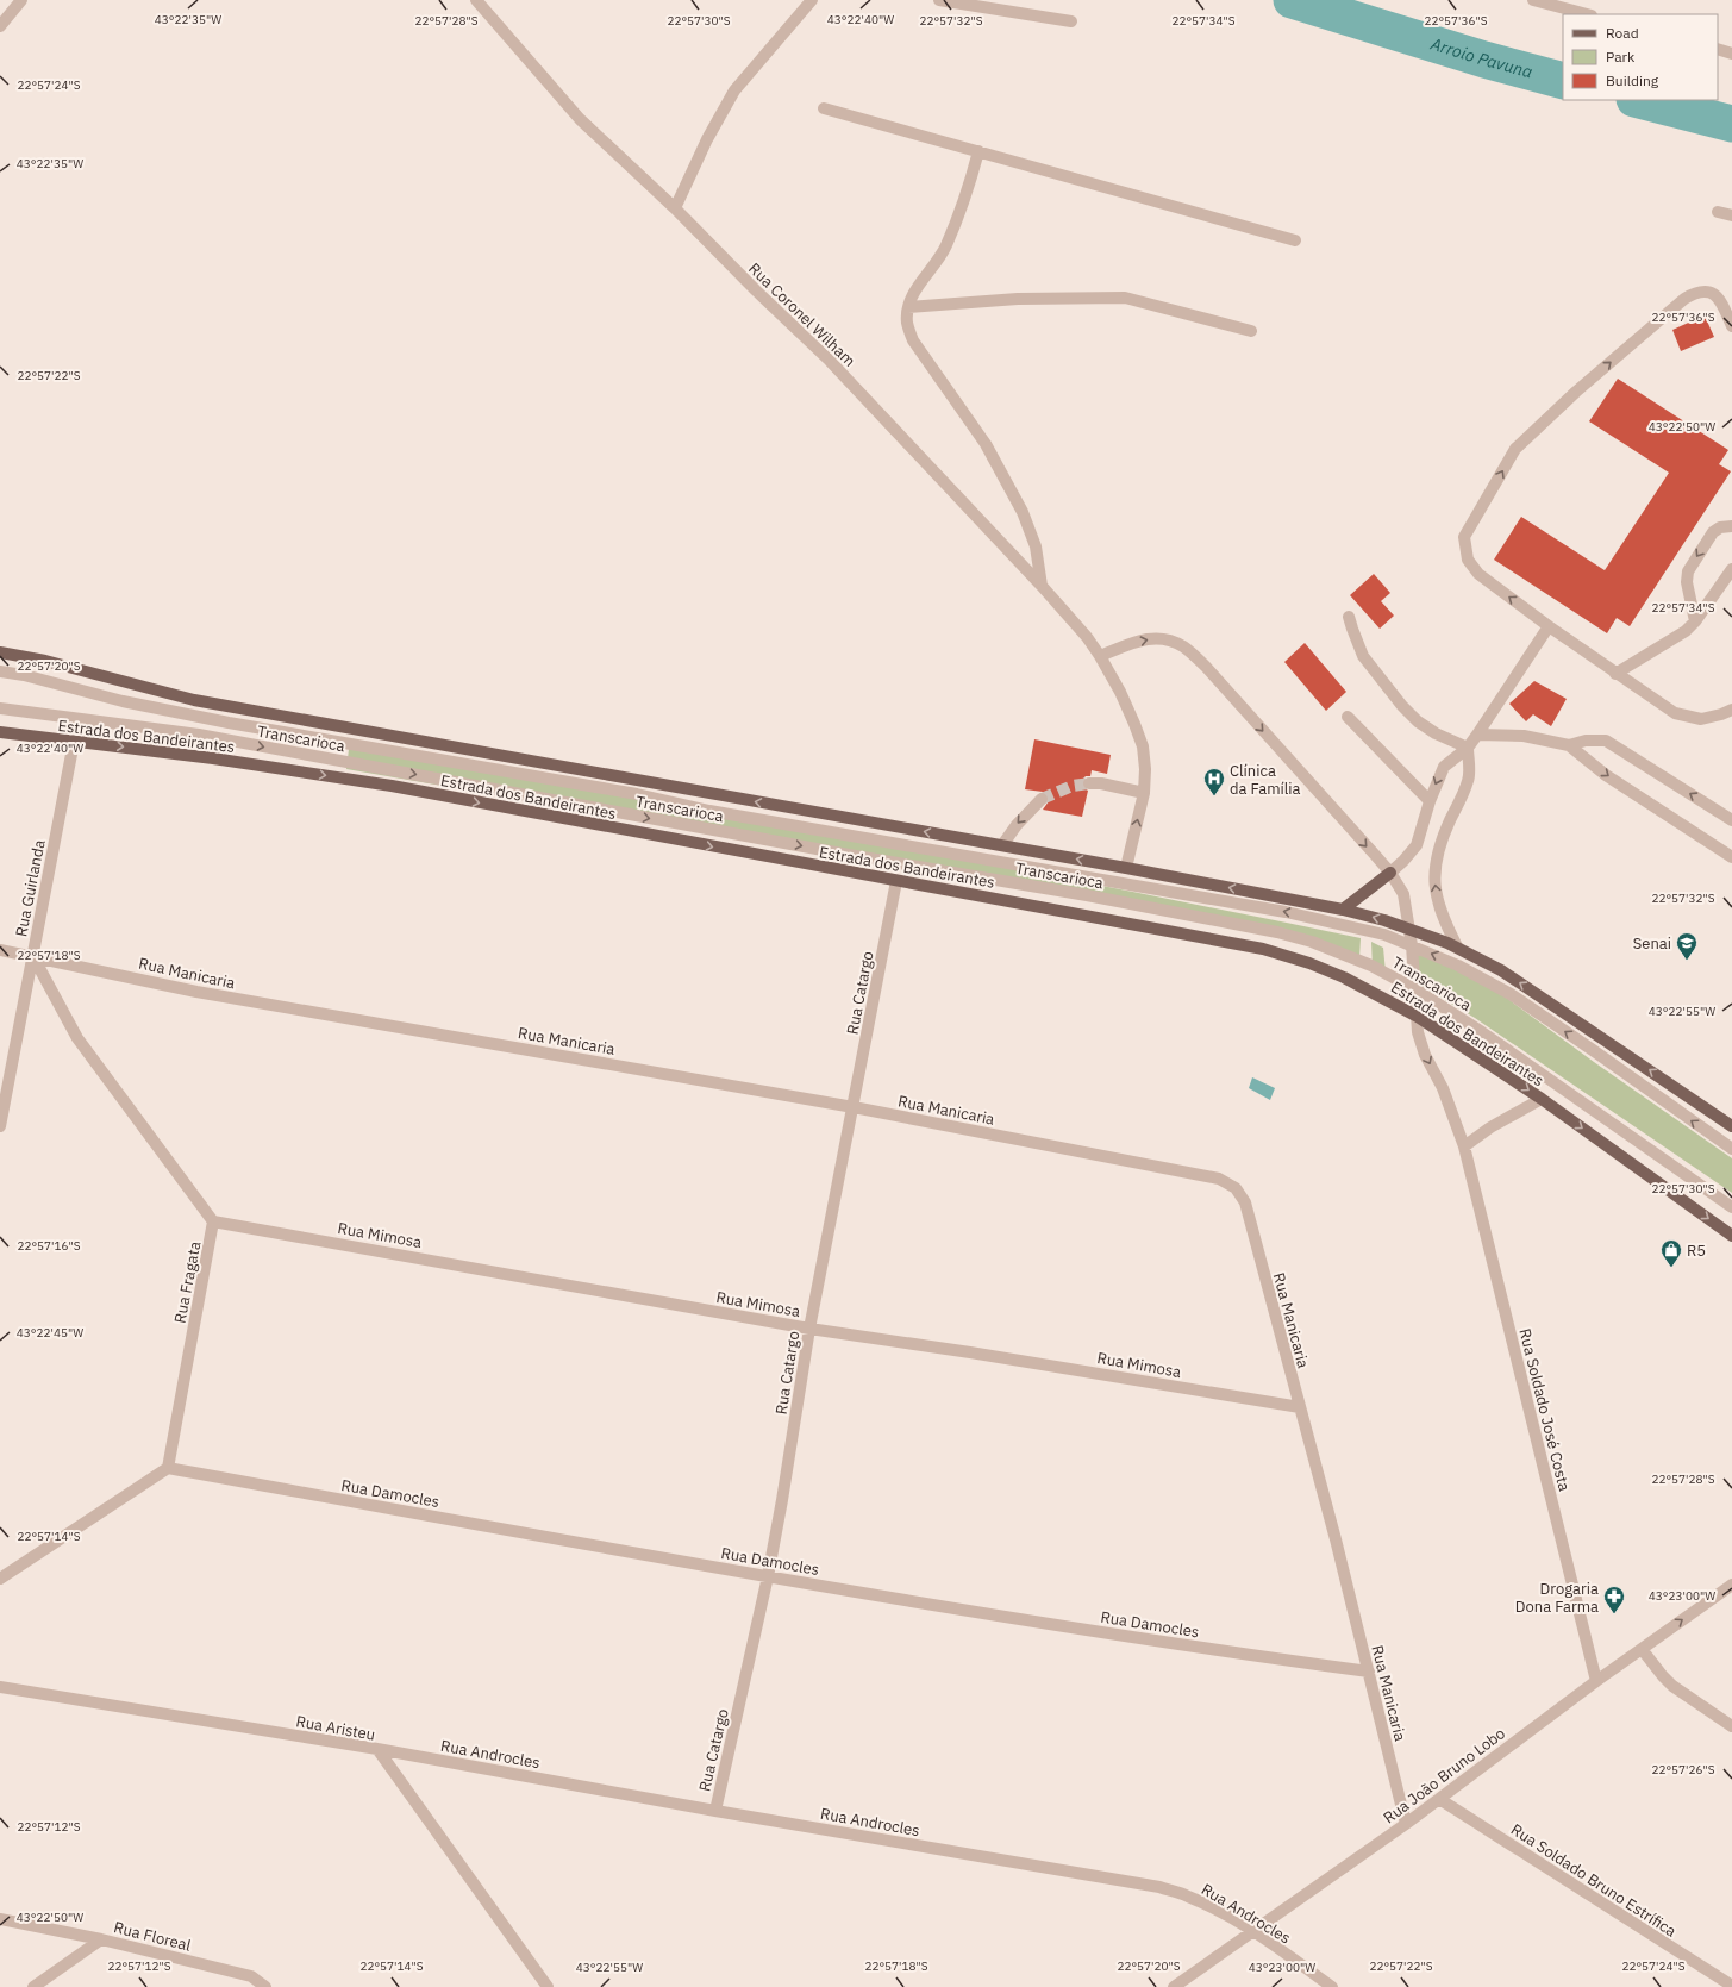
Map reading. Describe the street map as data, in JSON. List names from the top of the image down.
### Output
{
  "streets": {
    "main road": ["Estrada dos Bandeirantes"],
    "street": [
      "Rua Coronel Wilham",
      "Transcarioca",
      "Rua Guirlanda",
      "Rua Manicaria",
      "Rua Catargo",
      "Rua Mimosa",
      "Rua Fragata",
      "Rua Soldado José Costa",
      "Rua Damocles",
      "Rua Aristeu",
      "Rua Androcles",
      "Rua João Bruno Lobo",
      "Rua Soldado Bruno Estrífica",
      "Rua Floreal"
    ]
  },
  "crossings": [
    ["Estrada dos Bandeirantes", "Rua Guirlanda"],
    ["Estrada dos Bandeirantes", "Rua Catargo"],
    ["Estrada dos Bandeirantes", "Rua Soldado José Costa"],
    ["Rua Guirlanda", "Rua Manicaria"],
    ["Rua Manicaria", "Rua Catargo"],
    ["Rua Manicaria", "Rua Mimosa"],
    ["Rua Manicaria", "Rua Damocles"],
    ["Rua Manicaria", "Rua João Bruno Lobo"],
    ["Rua Catargo", "Rua Mimosa"],
    ["Rua Catargo", "Rua Damocles"],
    ["Rua Catargo", "Rua Androcles"],
    ["Rua Mimosa", "Rua Fragata"],
    ["Rua Fragata", "Rua Damocles"],
    ["Rua Soldado José Costa", "Rua João Bruno Lobo"],
    ["Rua Aristeu", "Rua Androcles"],
    ["Rua Androcles", "Rua João Bruno Lobo"],
    ["Rua João Bruno Lobo", "Rua Soldado Bruno Estrífica"]
  ],
  "water": ["Arroio Pavuna"],
  "places": {
    "hospital": ["Clínica da Família"],
    "school or university": ["Senai"],
    "shop": ["R5"],
    "pharmacy": ["Drogaria Dona Farma"]
  },
  "legend": ["Road", "Park", "Building"],
  "coordinates": [
    "43°22'35\"W",
    "43°22'40\"W",
    "22°57'28\"S",
    "22°57'30\"S",
    "22°57'32\"S",
    "22°57'36\"S",
    "22°57'34\"S",
    "22°57'24\"S",
    "22°57'22\"S",
    "43°22'50\"W",
    "22°57'20\"S",
    "22°57'18\"S",
    "43°22'55\"W",
    "22°57'16\"S",
    "43°22'45\"W",
    "22°57'14\"S",
    "43°23'00\"W",
    "22°57'26\"S",
    "22°57'12\"S"
  ]
}
